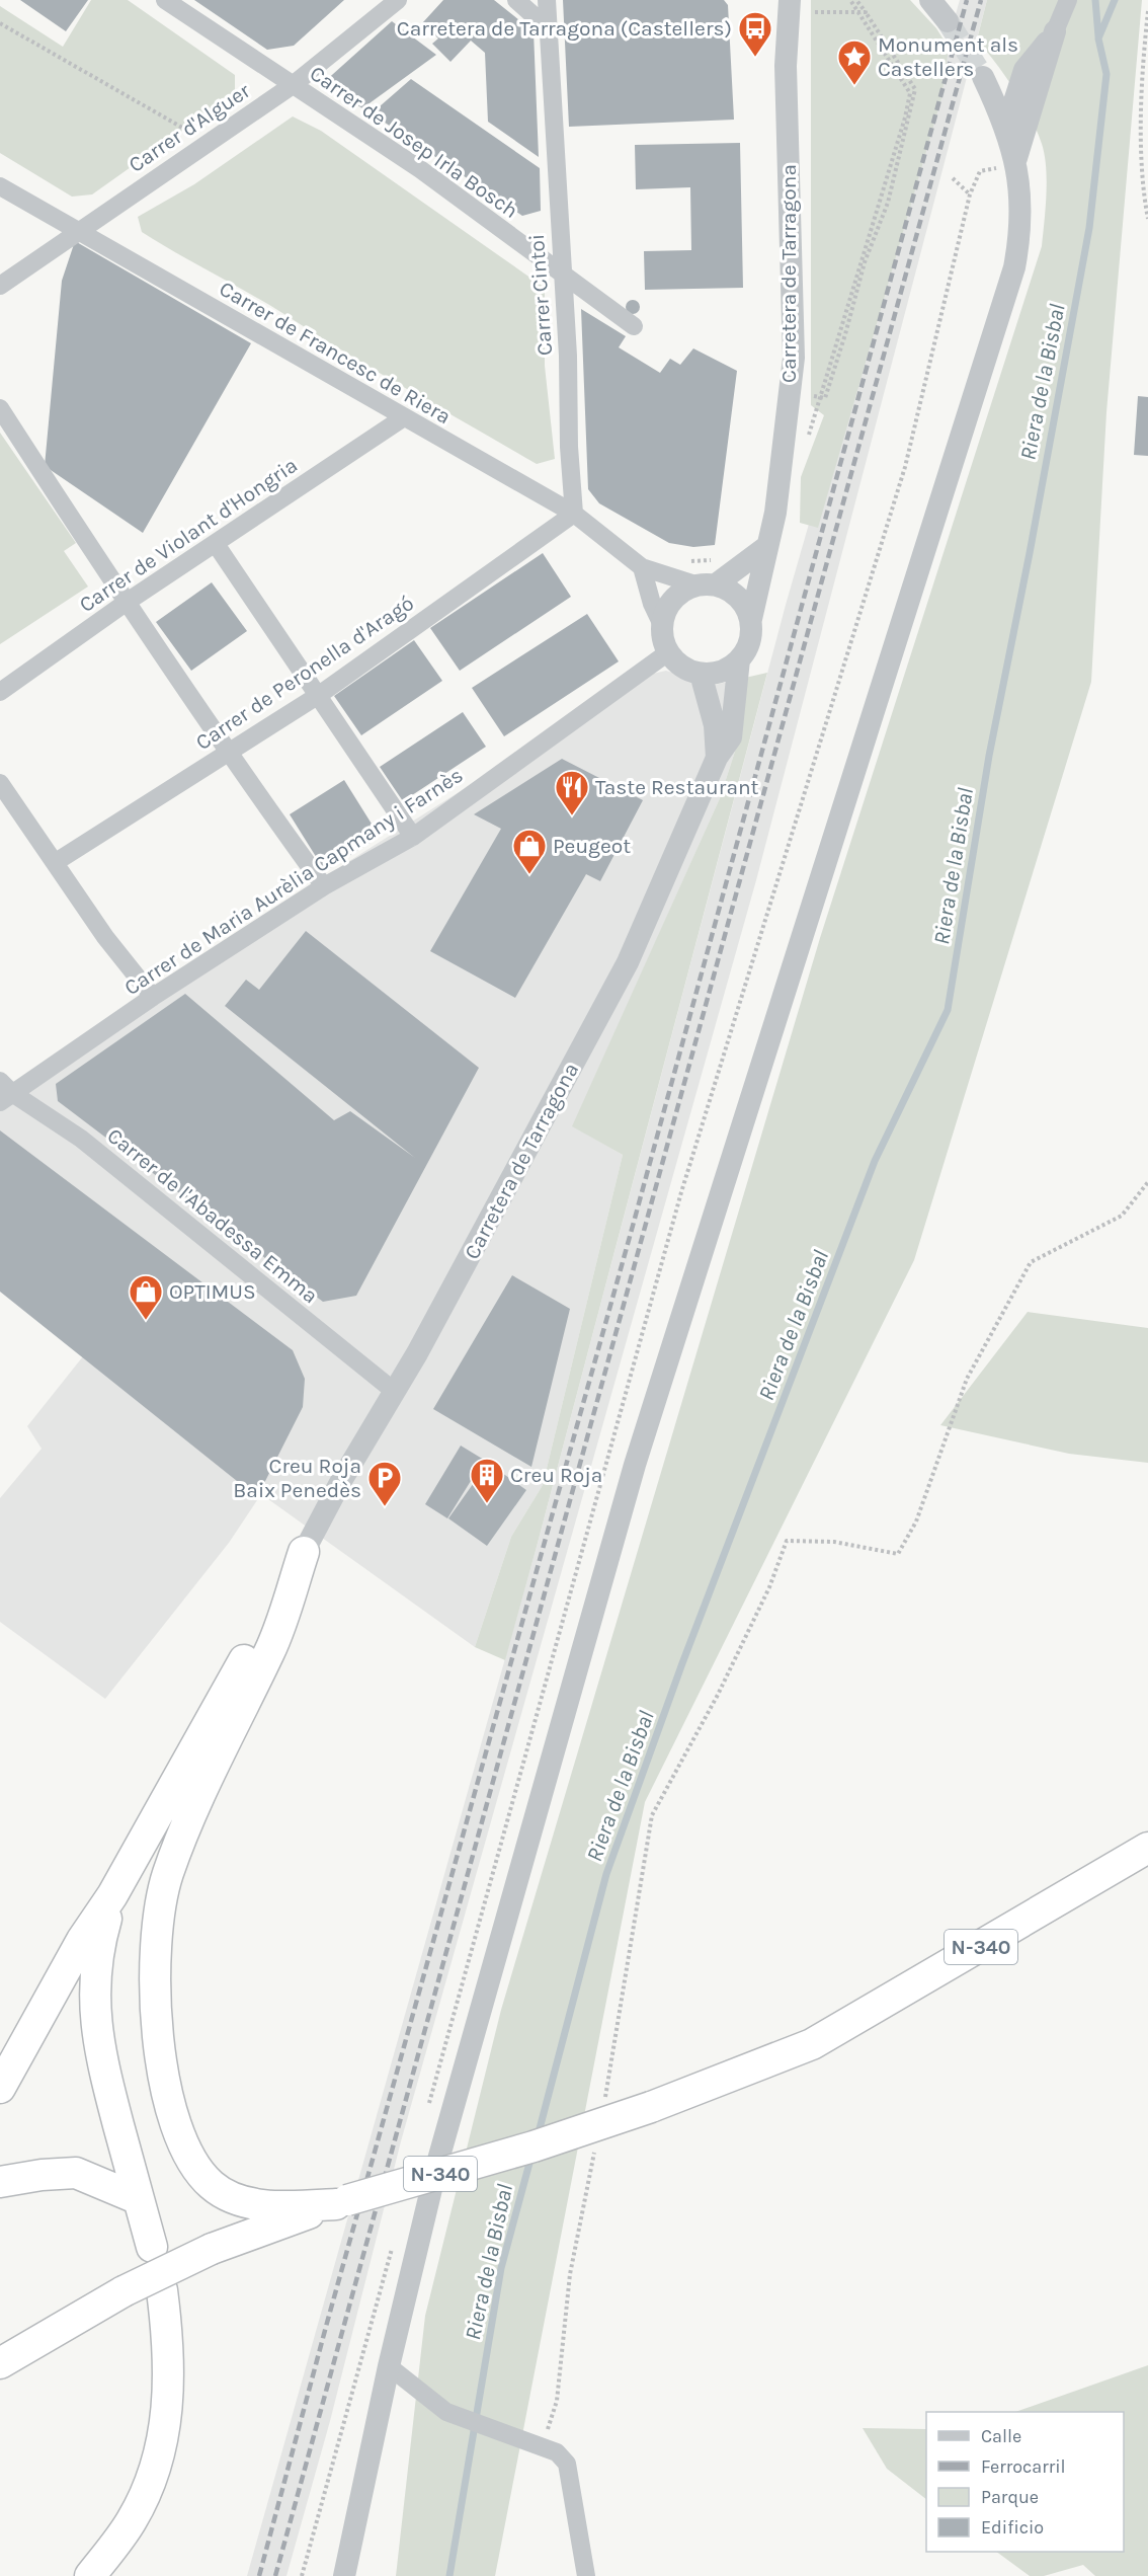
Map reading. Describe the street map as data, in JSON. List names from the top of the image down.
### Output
{
  "streets": {
    "highway": ["N-340"],
    "street": [
      "Carrer d'Alguer",
      "Carrer de Josep Irla Bosch",
      "Carretera de Tarragona",
      "Carrer Cintoi",
      "Carrer de Francesc de Riera",
      "Carrer de Violant d'Hongria",
      "Carrer de Peronella d'Aragó",
      "Carrer de Maria Aurèlia Capmany i Farnès",
      "Carrer de l'Abadessa Emma"
    ]
  },
  "crossings": [
    ["Carrer d'Alguer", "Carrer de Josep Irla Bosch"],
    ["Carrer d'Alguer", "Carrer de Francesc de Riera"],
    ["Carrer de Josep Irla Bosch", "Carrer Cintoi"],
    ["Carretera de Tarragona", "Carrer de Francesc de Riera"],
    ["Carretera de Tarragona", "Carrer de Maria Aurèlia Capmany i Farnès"],
    ["Carretera de Tarragona", "Carrer de l'Abadessa Emma"],
    ["Carrer Cintoi", "Carrer de Francesc de Riera"],
    ["Carrer Cintoi", "Carrer de Peronella d'Aragó"],
    ["Carrer de Francesc de Riera", "Carrer de Violant d'Hongria"],
    ["Carrer de Francesc de Riera", "Carrer de Peronella d'Aragó"],
    ["Carrer de Francesc de Riera", "Carrer de Maria Aurèlia Capmany i Farnès"],
    ["Carrer de Maria Aurèlia Capmany i Farnès", "Carrer de l'Abadessa Emma"]
  ],
  "water": ["Riera de la Bisbal"],
  "places": {
    "bus stop": ["Carretera de Tarragona (Castellers)"],
    "place": ["Monument als Castellers"],
    "restaurant": ["Taste Restaurant"],
    "shop": ["Peugeot", "OPTIMUS"],
    "building": ["Creu Roja"],
    "parking": ["Creu Roja Baix Penedès"]
  },
  "legend": [
    "Calle",
    "Ferrocarril",
    "Parque",
    "Edificio"
  ]
}
